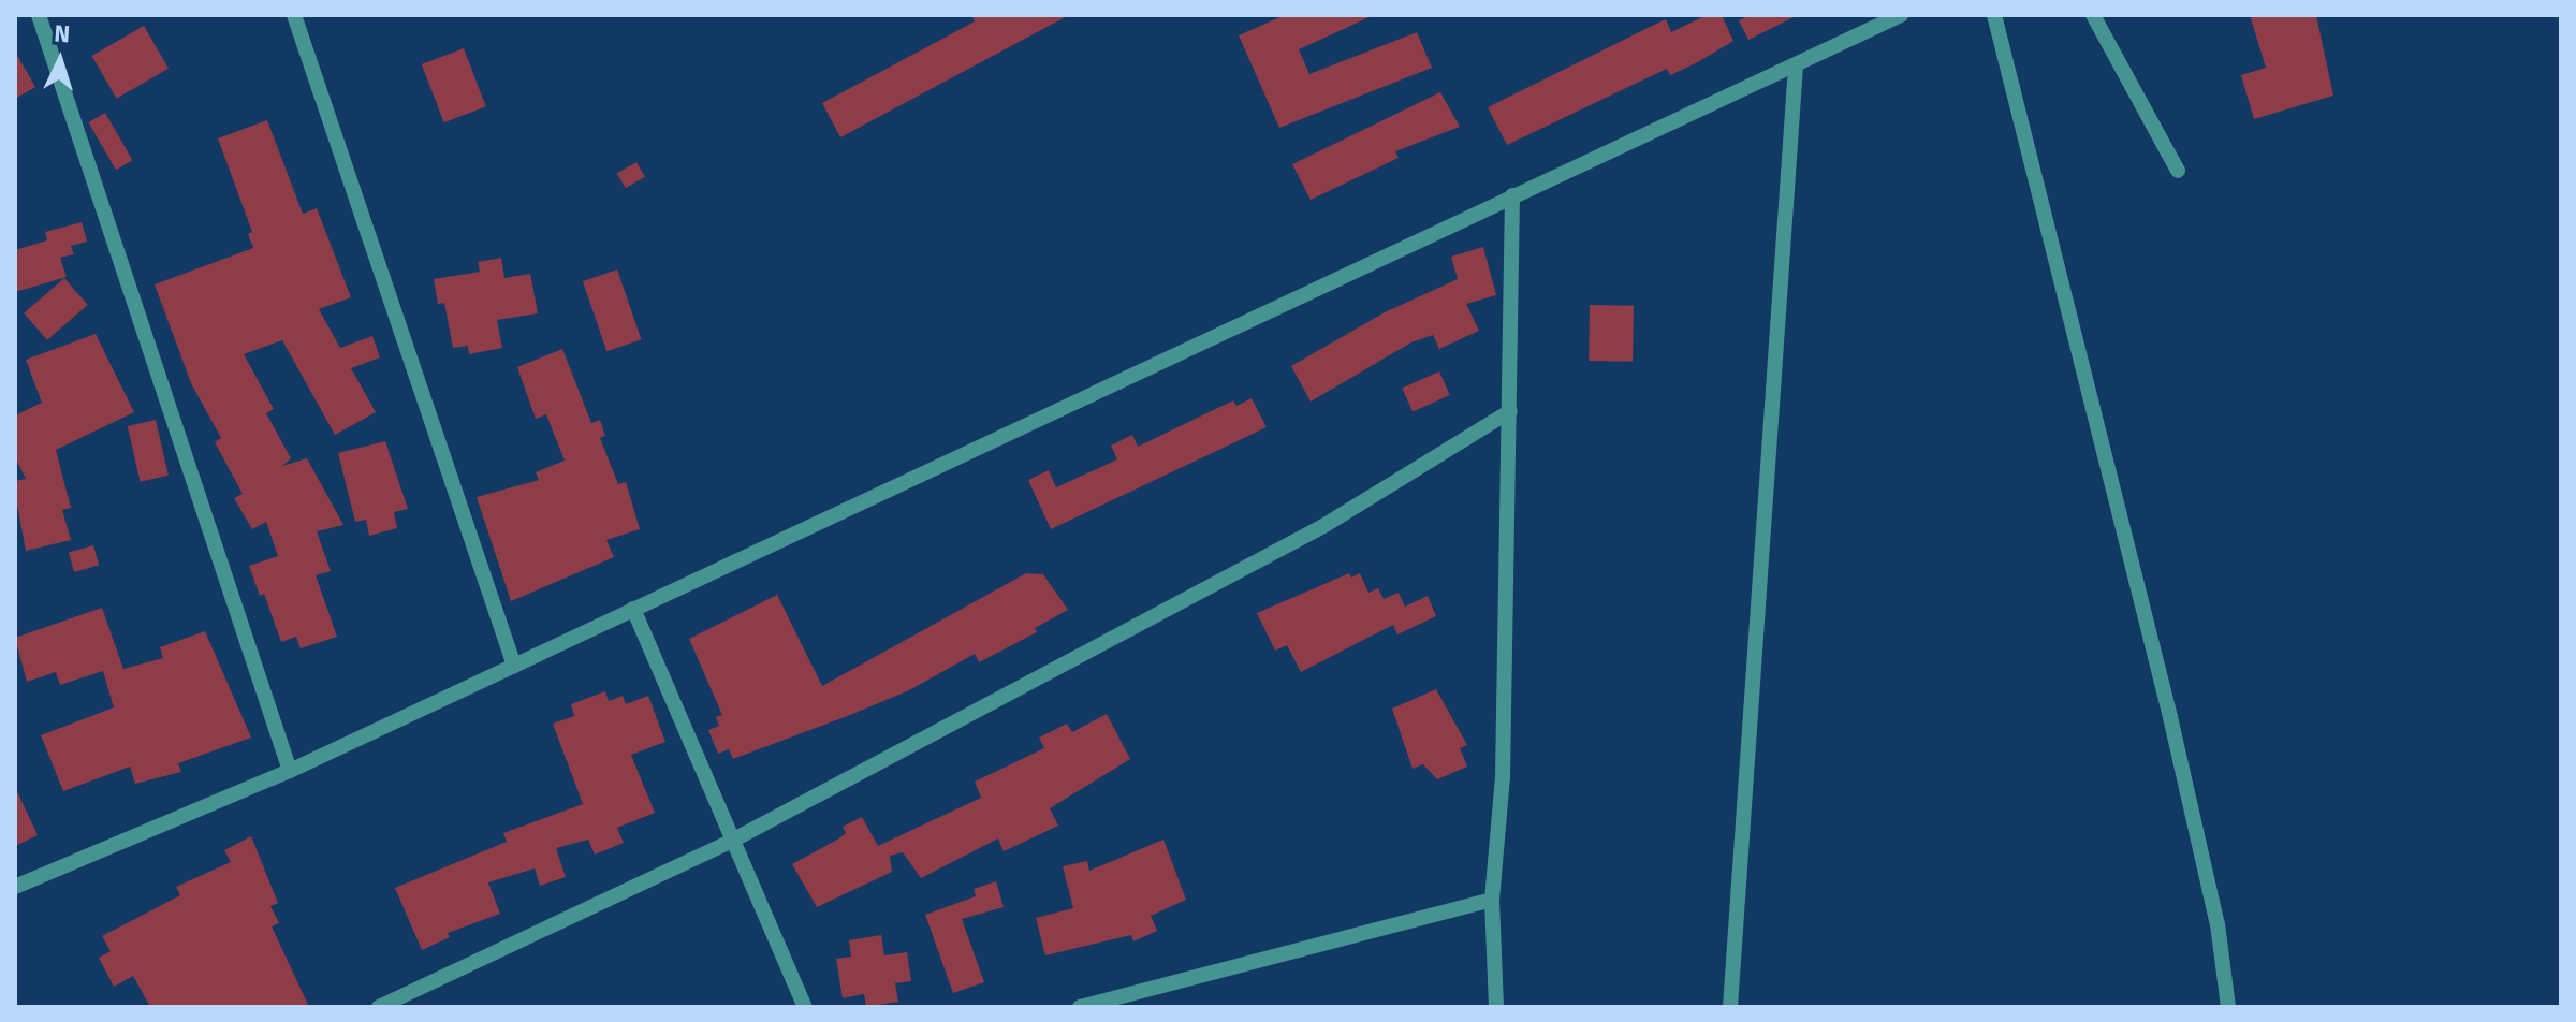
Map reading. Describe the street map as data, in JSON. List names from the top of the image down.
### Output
{
  "north": "top"
}
